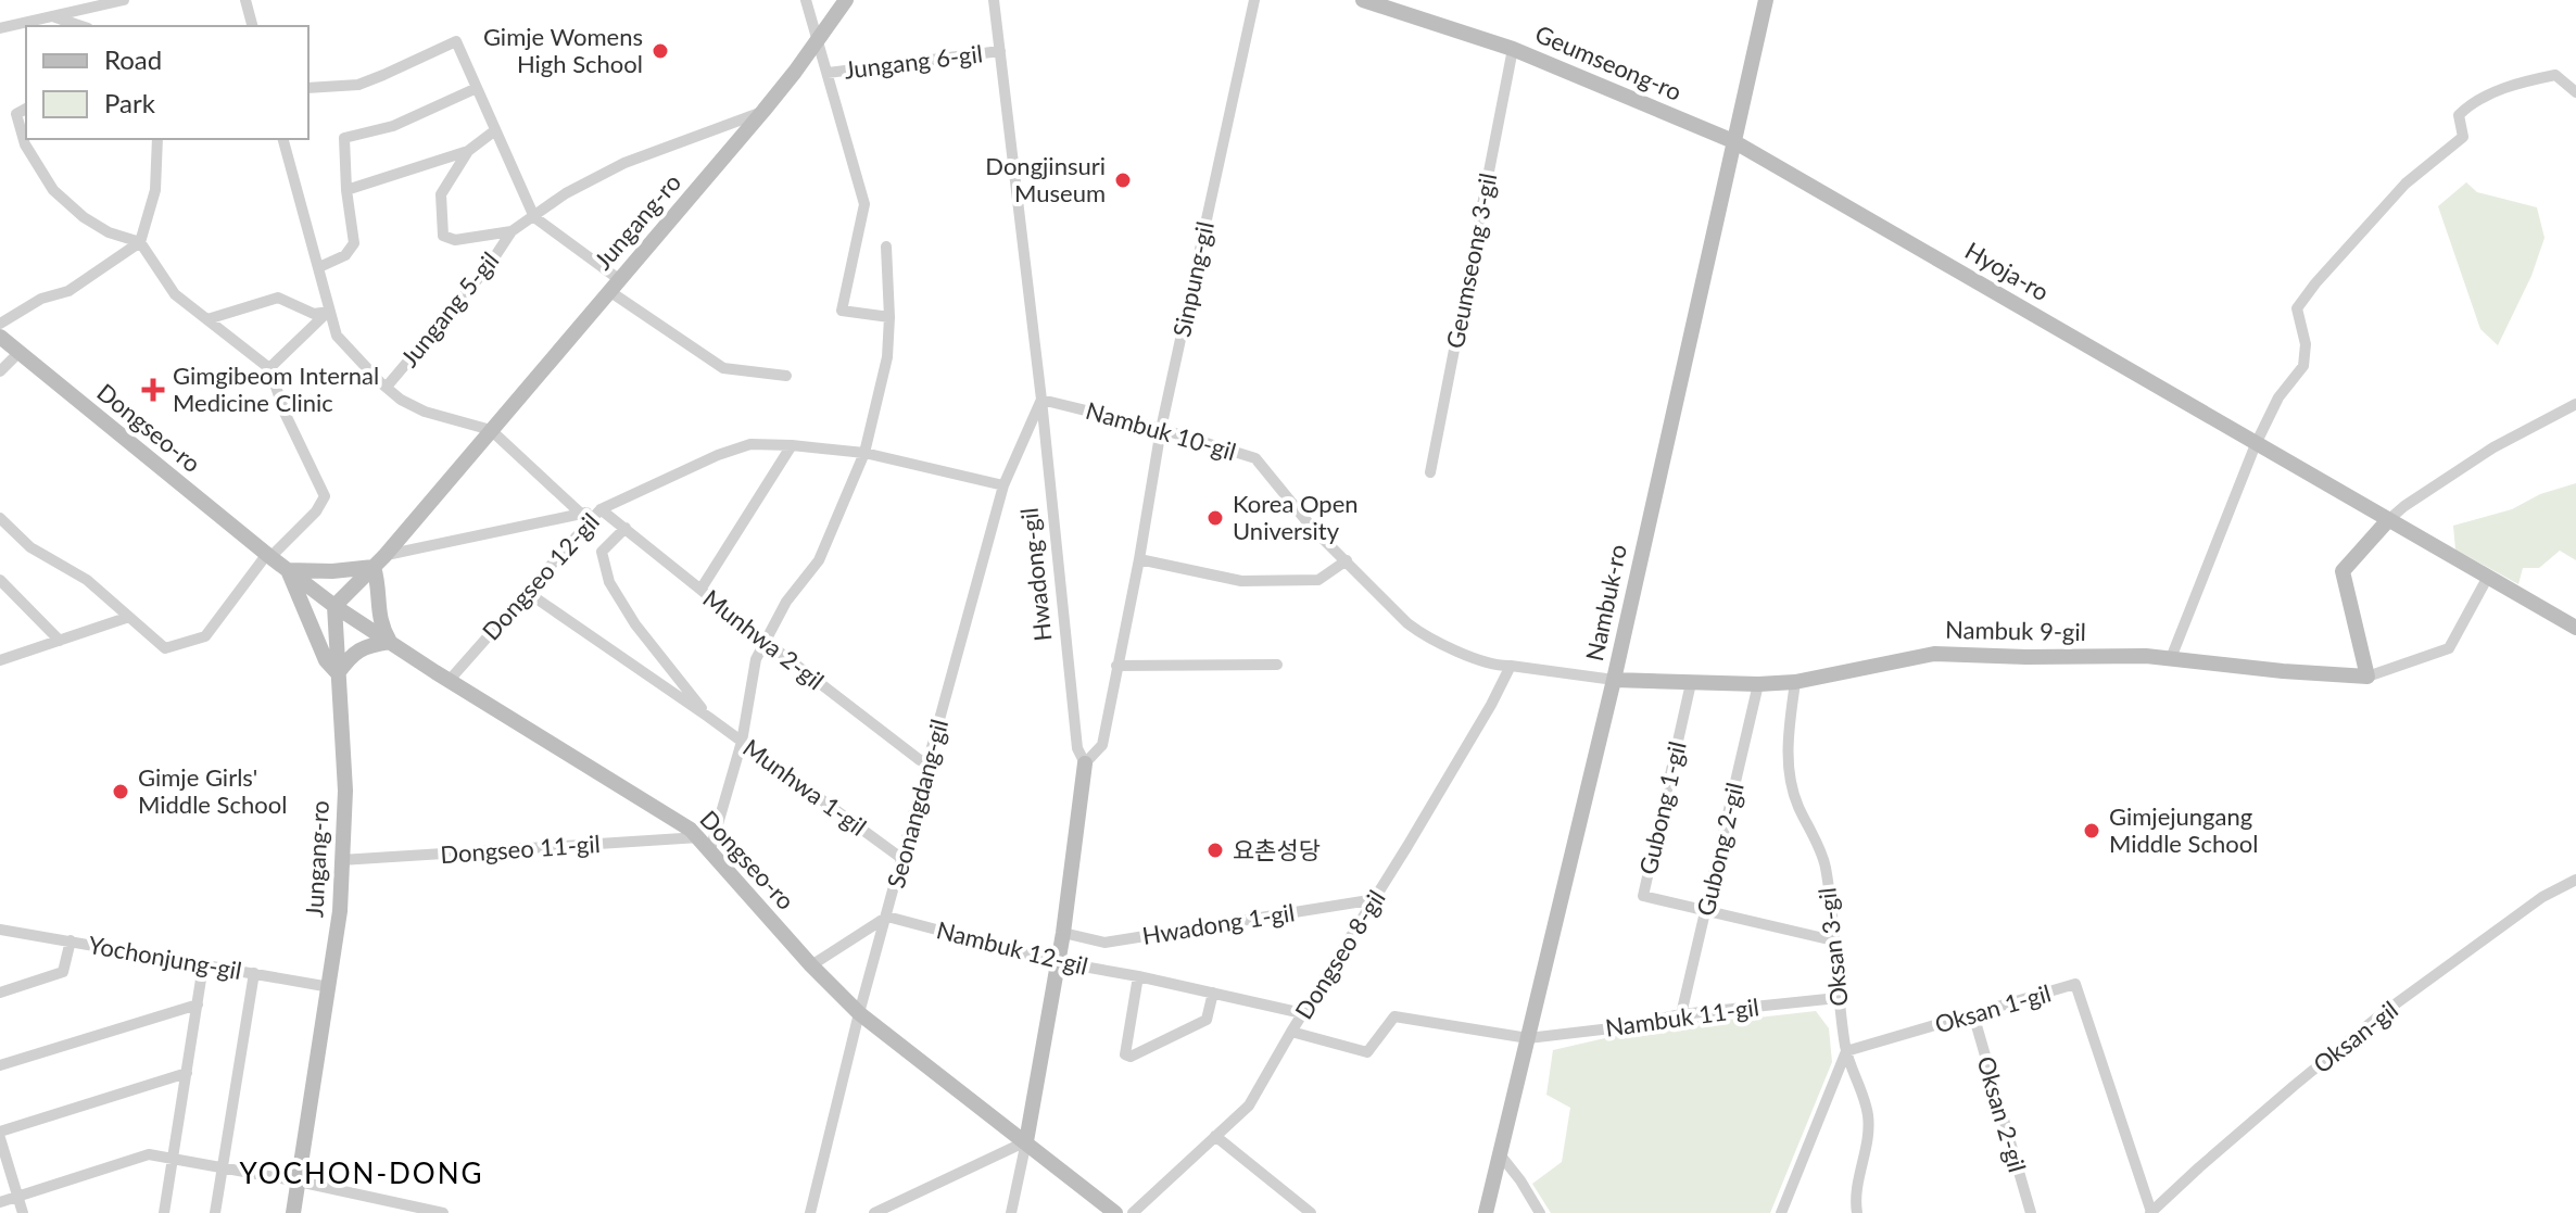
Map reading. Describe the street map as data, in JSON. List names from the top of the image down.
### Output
{
  "streets": {
    "street": [
      "Jungang 6-gil",
      "Geumseong-ro",
      "Jungang-ro",
      "Geumseong 3-gil",
      "Hyoja-ro",
      "Sinpung-gil",
      "Jungang 5-gil",
      "Dongseo-ro",
      "Nambuk 10-gil",
      "Hwadong-gil",
      "Dongseo 12-gil",
      "Nambuk-ro",
      "Nambuk 9-gil",
      "Munhwa 2-gil",
      "Munhwa 1-gil",
      "Seonangdang-gil",
      "Gubong 1-gil",
      "Dongseo 11-gil",
      "Gubong 2-gil",
      "Hwadong 1-gil",
      "Oksan 3-gil",
      "Nambuk 12-gil",
      "Dongseo 8-gil",
      "Yochonjung-gil",
      "Oksan 1-gil",
      "Nambuk 11-gil",
      "Oksan-gil",
      "Oksan 2-gil"
    ]
  },
  "crossings": [
    ["Jungang 6-gil", "Hwadong-gil"],
    ["Geumseong-ro", "Geumseong 3-gil"],
    ["Geumseong-ro", "Hyoja-ro"],
    ["Geumseong-ro", "Nambuk-ro"],
    ["Jungang-ro", "Jungang 5-gil"],
    ["Jungang-ro", "Dongseo-ro"],
    ["Jungang-ro", "Dongseo 11-gil"],
    ["Jungang-ro", "Yochonjung-gil"],
    ["Hyoja-ro", "Nambuk-ro"],
    ["Sinpung-gil", "Nambuk 10-gil"],
    ["Sinpung-gil", "Hwadong-gil"],
    ["Dongseo-ro", "Hwadong-gil"],
    ["Dongseo-ro", "Dongseo 12-gil"],
    ["Dongseo-ro", "Seonangdang-gil"],
    ["Dongseo-ro", "Dongseo 11-gil"],
    ["Nambuk 10-gil", "Hwadong-gil"],
    ["Nambuk 10-gil", "Nambuk-ro"],
    ["Nambuk 10-gil", "Nambuk 9-gil"],
    ["Nambuk 10-gil", "Seonangdang-gil"],
    ["Nambuk 10-gil", "Dongseo 8-gil"],
    ["Hwadong-gil", "Seonangdang-gil"],
    ["Hwadong-gil", "Hwadong 1-gil"],
    ["Hwadong-gil", "Nambuk 12-gil"],
    ["Dongseo 12-gil", "Munhwa 2-gil"],
    ["Dongseo 12-gil", "Munhwa 1-gil"],
    ["Dongseo 12-gil", "Seonangdang-gil"],
    ["Nambuk-ro", "Nambuk 9-gil"],
    ["Nambuk-ro", "Nambuk 11-gil"],
    ["Nambuk 9-gil", "Gubong 1-gil"],
    ["Nambuk 9-gil", "Gubong 2-gil"],
    ["Nambuk 9-gil", "Oksan 3-gil"],
    ["Munhwa 2-gil", "Munhwa 1-gil"],
    ["Munhwa 2-gil", "Seonangdang-gil"],
    ["Munhwa 1-gil", "Seonangdang-gil"],
    ["Seonangdang-gil", "Nambuk 12-gil"],
    ["Gubong 1-gil", "Gubong 2-gil"],
    ["Gubong 1-gil", "Oksan 3-gil"],
    ["Gubong 2-gil", "Nambuk 11-gil"],
    ["Hwadong 1-gil", "Dongseo 8-gil"],
    ["Oksan 3-gil", "Oksan 1-gil"],
    ["Oksan 3-gil", "Nambuk 11-gil"],
    ["Nambuk 12-gil", "Dongseo 8-gil"],
    ["Oksan 1-gil", "Oksan-gil"],
    ["Oksan 1-gil", "Oksan 2-gil"]
  ],
  "districts": ["YOCHON-DONG"],
  "places": {
    "other": [
      "Gimje Womens High School",
      "Dongjinsuri Museum",
      "Korea Open University",
      "Gimje Girls' Middle School",
      "Gimjejungang Middle School",
      "요촌성당"
    ],
    "health": ["Gimgibeom Internal Medicine Clinic"]
  },
  "legend": ["Road", "Park"]
}
